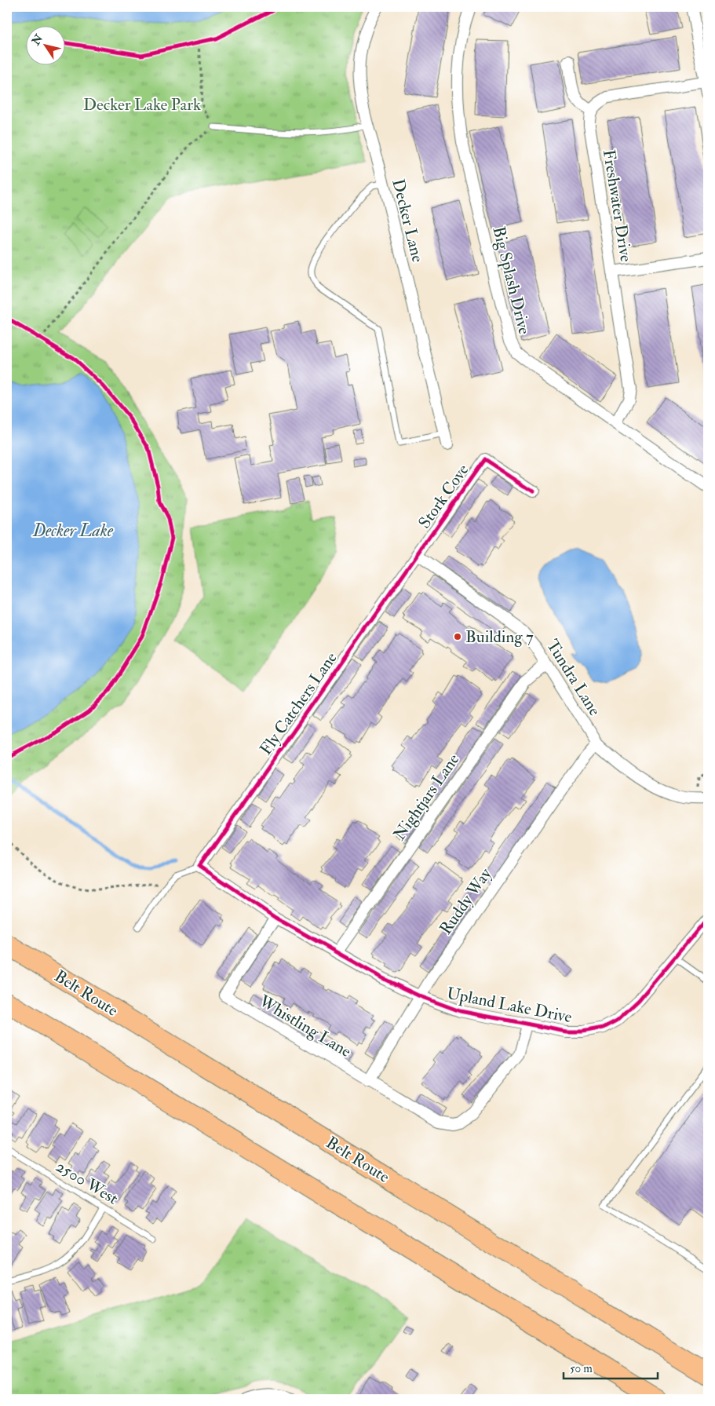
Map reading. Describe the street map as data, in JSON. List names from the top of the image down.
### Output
{
  "streets": {
    "highway": ["Belt Route"],
    "street": [
      "Freshwater Drive",
      "Decker Lane",
      "Big Splash Drive",
      "Stork Cove",
      "Tundra Lane",
      "Fly Catchers Lane",
      "Nightjars Lane",
      "Ruddy Way",
      "Upland Lake Drive",
      "Whistling Lane"
    ],
    "lane": ["2500 West"]
  },
  "crossings": [
    ["Freshwater Drive", "Big Splash Drive"],
    ["Stork Cove", "Tundra Lane"],
    ["Stork Cove", "Fly Catchers Lane"],
    ["Tundra Lane", "Fly Catchers Lane"],
    ["Tundra Lane", "Nightjars Lane"],
    ["Tundra Lane", "Ruddy Way"],
    ["Fly Catchers Lane", "Upland Lake Drive"],
    ["Nightjars Lane", "Upland Lake Drive"],
    ["Ruddy Way", "Upland Lake Drive"],
    ["Ruddy Way", "Whistling Lane"],
    ["Upland Lake Drive", "Whistling Lane"]
  ],
  "water": ["Decker Lake"],
  "parks": ["Decker Lake Park"],
  "places": ["Building 7"],
  "scale_bar": "50 m",
  "north": "top left"
}
